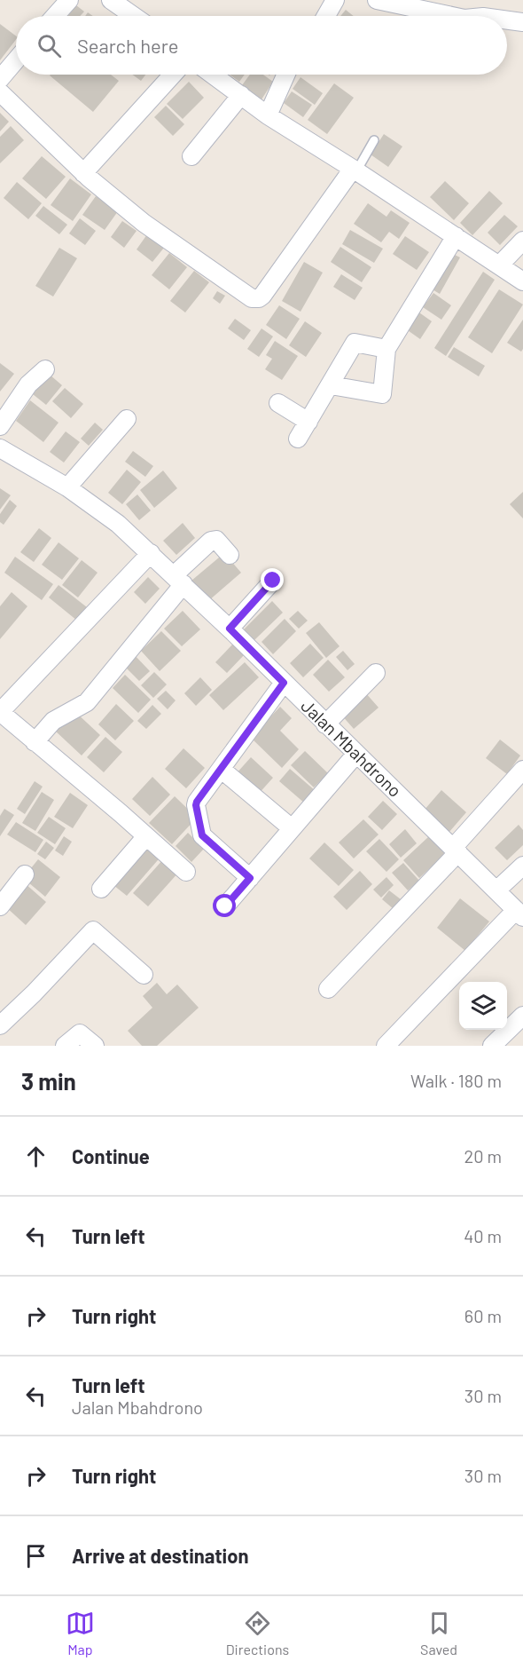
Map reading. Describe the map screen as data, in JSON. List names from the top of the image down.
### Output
{
  "streets": {
    "street": ["Jalan Mbahdrono"]
  },
  "page": {
    "search": "Search here",
    "heading": ["3 min", "Walk · 180 m"],
    "list": [
      ["Continue", "20 m"],
      ["Turn left", "40 m"],
      ["Turn right", "60 m"],
      ["Turn left", "Jalan Mbahdrono", "30 m"],
      ["Turn right", "30 m"],
      "Arrive at destination"
    ],
    "nav": ["Map", "Directions", "Saved"]
  }
}
